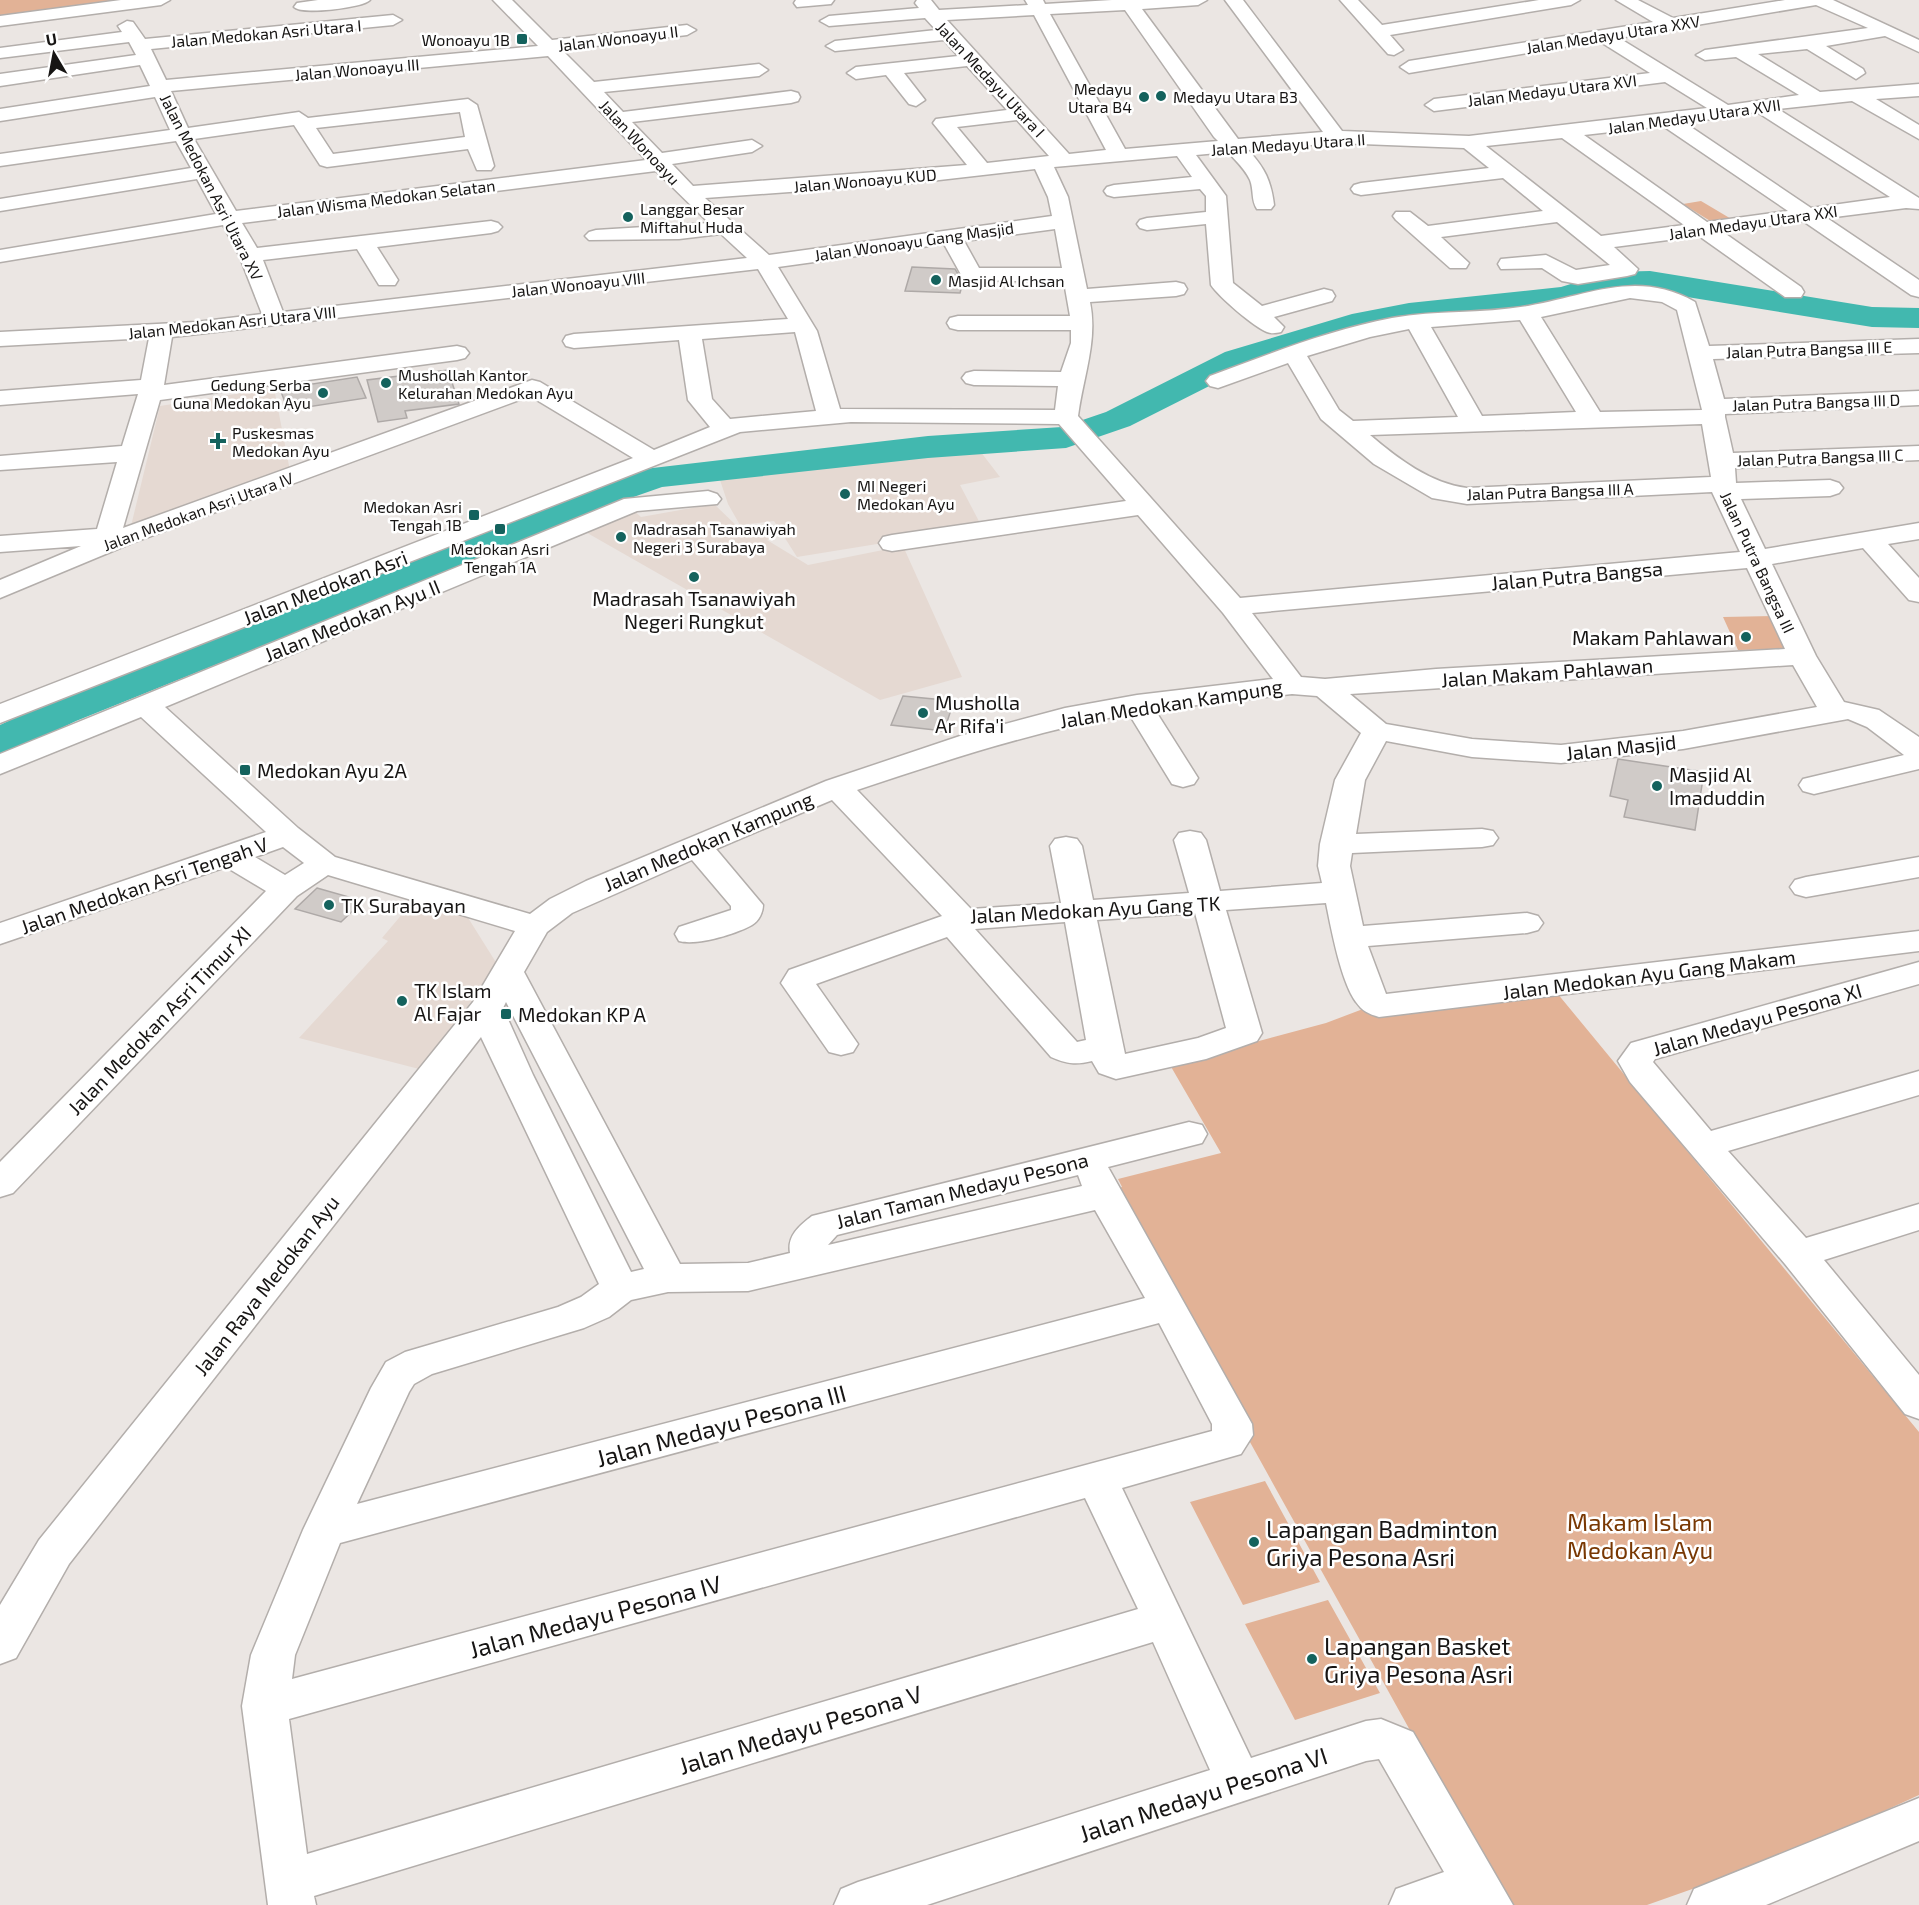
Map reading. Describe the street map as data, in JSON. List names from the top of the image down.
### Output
{
  "streets": {
    "street": [
      "Jalan Medokan Asri Utara I",
      "Jalan Medayu Utara XXV",
      "Jalan Wonoayu II",
      "Jalan Wonoayu III",
      "Jalan Medayu Utara I",
      "Jalan Medayu Utara XVI",
      "Jalan Medayu Utara XVII",
      "Jalan Wonoayu",
      "Jalan Medayu Utara II",
      "Jalan Wonoayu KUD",
      "Jalan Medokan Asri Utara XV",
      "Jalan Wisma Medokan Selatan",
      "Jalan Medayu Utara XXI",
      "Jalan Wonoayu Gang Masjid",
      "Jalan Wonoayu VIII",
      "Jalan Medokan Asri Utara VIII",
      "Jalan Putra Bangsa III E",
      "Jalan Putra Bangsa III D",
      "Jalan Putra Bangsa III C",
      "Jalan Putra Bangsa III A",
      "Jalan Medokan Asri Utara IV",
      "Jalan Putra Bangsa III",
      "Jalan Putra Bangsa",
      "Jalan Medokan Asri",
      "Jalan Medokan Ayu II",
      "Jalan Makam Pahlawan",
      "Jalan Medokan Kampung",
      "Jalan Masjid",
      "Jalan Medokan Asri Tengah V",
      "Jalan Medokan Ayu Gang TK",
      "Jalan Medokan Ayu Gang Makam",
      "Jalan Medayu Pesona XI",
      "Jalan Medokan Asri Timur XI",
      "Jalan Taman Medayu Pesona",
      "Jalan Raya Medokan Ayu",
      "Jalan Medayu Pesona III",
      "Jalan Medayu Pesona IV",
      "Jalan Medayu Pesona V",
      "Jalan Medayu Pesona VI"
    ]
  },
  "crossings": [
    ["Jalan Medokan Asri Utara I", "Jalan Medokan Asri Utara XV"],
    ["Jalan Wonoayu II", "Jalan Wonoayu III"],
    ["Jalan Wonoayu II", "Jalan Wonoayu"],
    ["Jalan Wonoayu III", "Jalan Wonoayu"],
    ["Jalan Wonoayu III", "Jalan Medokan Asri Utara XV"],
    ["Jalan Medayu Utara I", "Jalan Medayu Utara II"],
    ["Jalan Medayu Utara XVII", "Jalan Medayu Utara II"],
    ["Jalan Wonoayu", "Jalan Wonoayu KUD"],
    ["Jalan Wonoayu", "Jalan Wisma Medokan Selatan"],
    ["Jalan Wonoayu", "Jalan Wonoayu Gang Masjid"],
    ["Jalan Wonoayu", "Jalan Wonoayu VIII"],
    ["Jalan Medayu Utara II", "Jalan Wonoayu KUD"],
    ["Jalan Medokan Asri Utara XV", "Jalan Wisma Medokan Selatan"],
    ["Jalan Medokan Asri Utara XV", "Jalan Medokan Asri Utara VIII"],
    ["Jalan Wonoayu Gang Masjid", "Jalan Wonoayu VIII"],
    ["Jalan Wonoayu VIII", "Jalan Medokan Asri Utara VIII"],
    ["Jalan Putra Bangsa III E", "Jalan Putra Bangsa III"],
    ["Jalan Putra Bangsa III D", "Jalan Putra Bangsa III A"],
    ["Jalan Putra Bangsa III D", "Jalan Putra Bangsa III"],
    ["Jalan Putra Bangsa III C", "Jalan Putra Bangsa III A"],
    ["Jalan Putra Bangsa III C", "Jalan Putra Bangsa III"],
    ["Jalan Putra Bangsa III A", "Jalan Putra Bangsa III"],
    ["Jalan Medokan Asri Utara IV", "Jalan Medokan Asri"],
    ["Jalan Putra Bangsa III", "Jalan Putra Bangsa"],
    ["Jalan Putra Bangsa III", "Jalan Makam Pahlawan"],
    ["Jalan Putra Bangsa III", "Jalan Masjid"],
    ["Jalan Putra Bangsa", "Jalan Medokan Kampung"],
    ["Jalan Makam Pahlawan", "Jalan Medokan Kampung"],
    ["Jalan Makam Pahlawan", "Jalan Masjid"],
    ["Jalan Medokan Kampung", "Jalan Medokan Ayu Gang TK"],
    ["Jalan Medokan Kampung", "Jalan Raya Medokan Ayu"],
    ["Jalan Medayu Pesona III", "Jalan Medayu Pesona IV"]
  ],
  "parks": ["Makam Islam Medokan Ayu"],
  "places": {
    "transit": [
      "Wonoayu 1B",
      "Medokan Asri Tengah 1B",
      "Medokan Asri Tengah 1A",
      "Medokan Ayu 2A",
      "Medokan KP A"
    ],
    "other": [
      "Medayu Utara B3",
      "Medayu Utara B4",
      "Langgar Besar Miftahul Huda",
      "Masjid Al Ichsan",
      "Mushollah Kantor Kelurahan Medokan Ayu",
      "Gedung Serba Guna Medokan Ayu",
      "MI Negeri Medokan Ayu",
      "Madrasah Tsanawiyah Negeri 3 Surabaya",
      "Madrasah Tsanawiyah Negeri Rungkut",
      "Makam Pahlawan",
      "Musholla Ar Rifa'i",
      "Masjid Al Imaduddin",
      "TK Surabayan",
      "TK Islam Al Fajar",
      "Lapangan Badminton Griya Pesona Asri",
      "Lapangan Basket Griya Pesona Asri"
    ],
    "health": ["Puskesmas Medokan Ayu"]
  },
  "north": "top"
}
